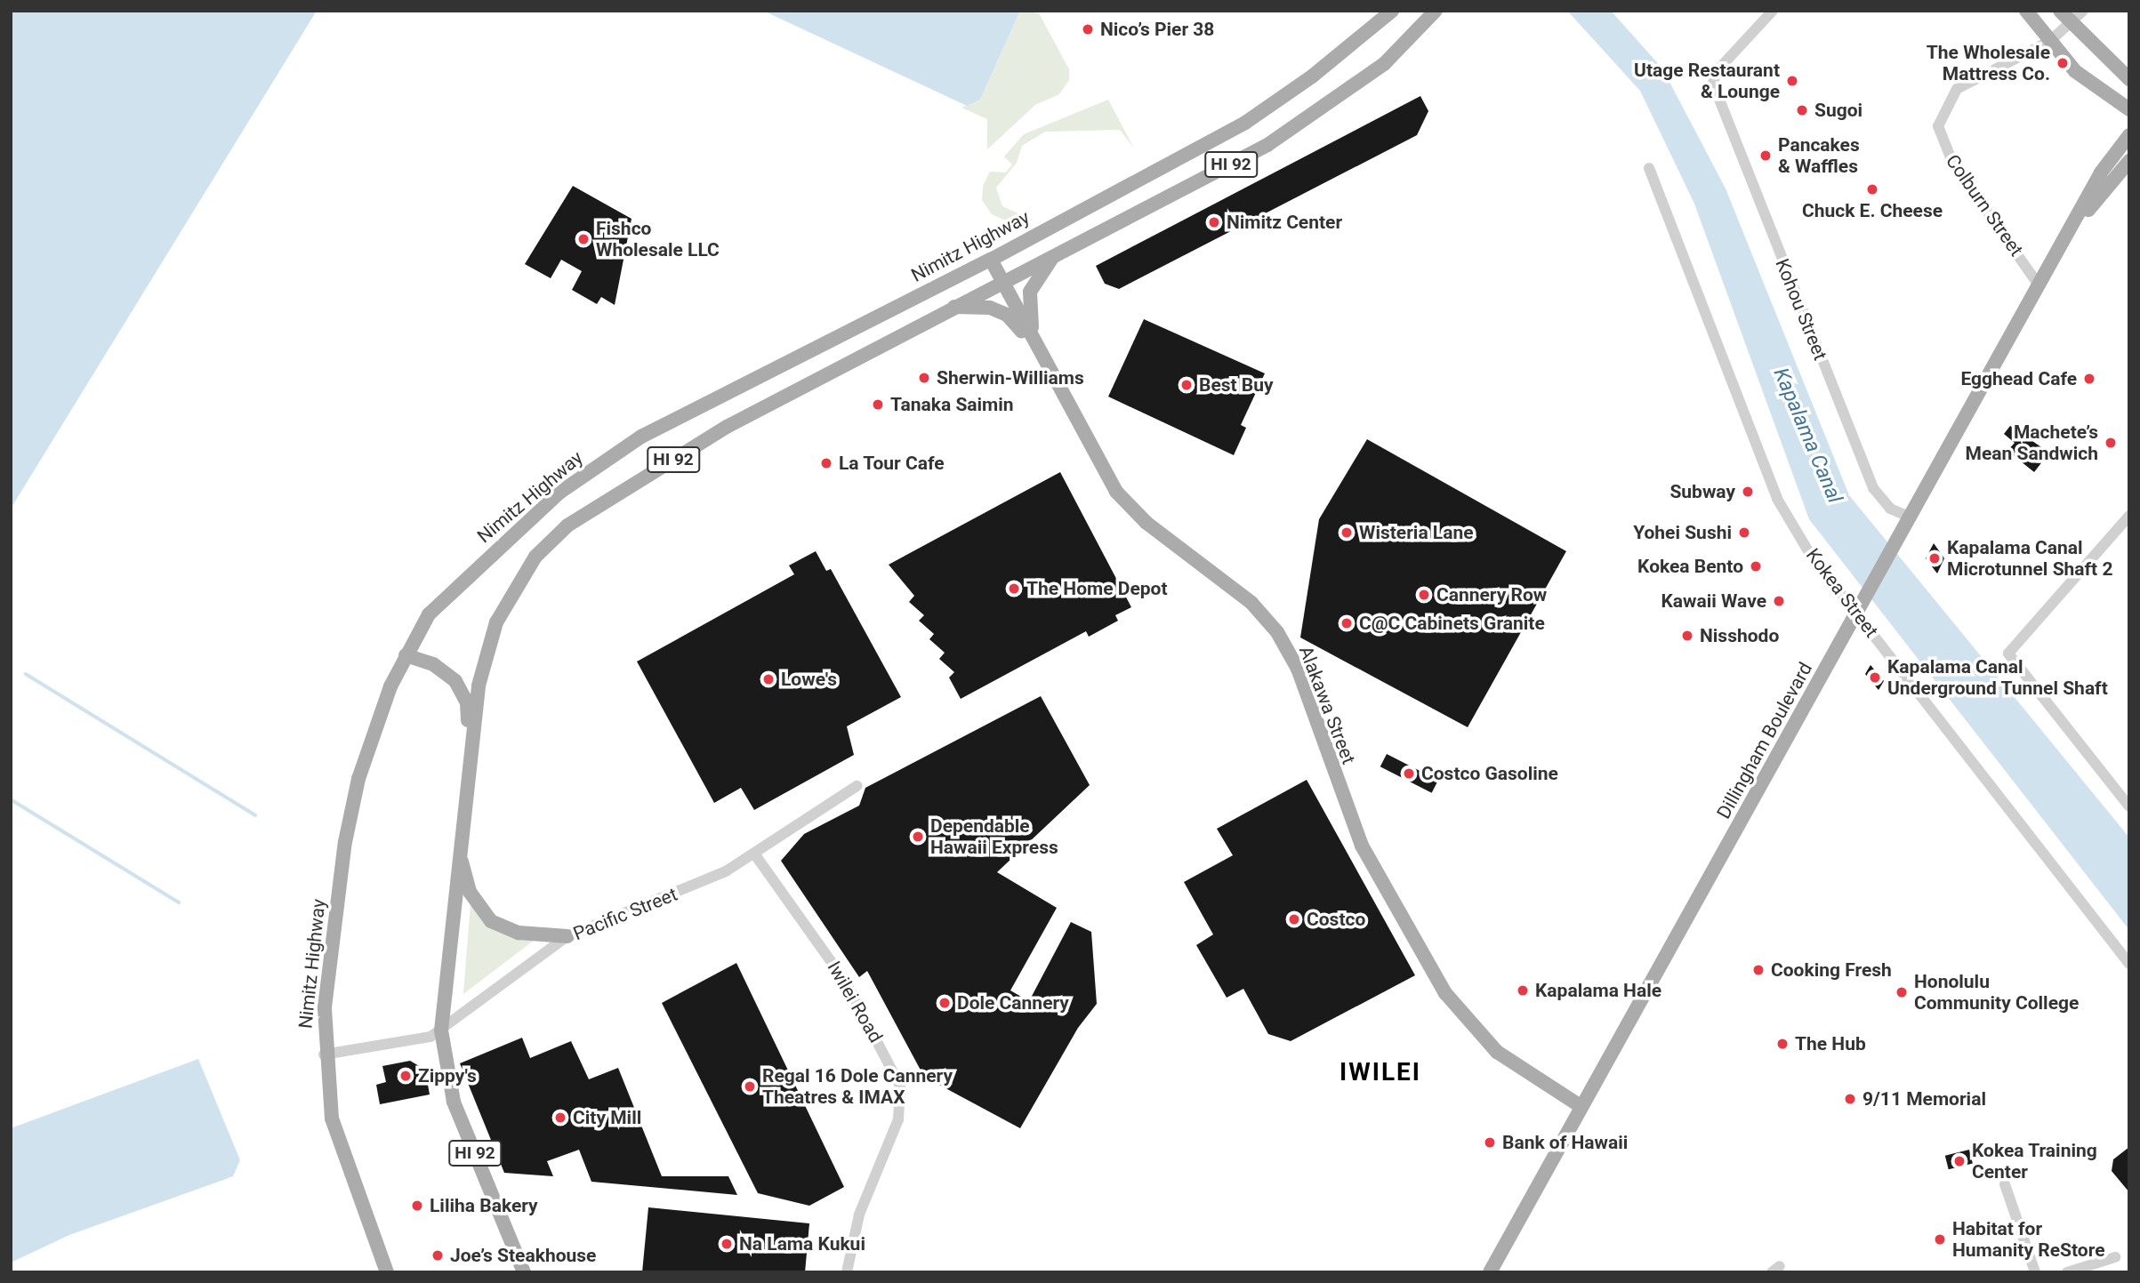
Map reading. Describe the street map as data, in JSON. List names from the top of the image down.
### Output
{
  "streets": {
    "main road": [
      "HI 92",
      "Nimitz Highway",
      "Alakawa Street",
      "Dillingham Boulevard"
    ],
    "street": [
      "Colburn Street",
      "Kohou Street",
      "Kokea Street",
      "Pacific Street",
      "Iwilei Road"
    ]
  },
  "crossings": [
    ["HI 92", "Alakawa Street"],
    ["HI 92", "Pacific Street"],
    ["Colburn Street", "Dillingham Boulevard"],
    ["Nimitz Highway", "Alakawa Street"],
    ["Nimitz Highway", "Pacific Street"],
    ["Kohou Street", "Dillingham Boulevard"],
    ["Kokea Street", "Dillingham Boulevard"],
    ["Alakawa Street", "Dillingham Boulevard"],
    ["Pacific Street", "Iwilei Road"]
  ],
  "districts": ["IWILEI"],
  "water": ["Kapalama Canal"],
  "places": [
    "Nico’s Pier 38",
    "The Wholesale Mattress Co.",
    "Utage Restaurant & Lounge",
    "Sugoi",
    "Pancakes & Waffles",
    "Chuck E. Cheese",
    "Nimitz Center",
    "Fishco Wholesale LLC",
    "Sherwin-Williams",
    "Egghead Cafe",
    "Best Buy",
    "Tanaka Saimin",
    "Machete’s Mean Sandwich",
    "La Tour Cafe",
    "Subway",
    "Wisteria Lane",
    "Yohei Sushi",
    "Kapalama Canal Microtunnel Shaft 2",
    "Kokea Bento",
    "The Home Depot",
    "Cannery Row",
    "Kawaii Wave",
    "C@C Cabinets Granite",
    "Nisshodo",
    "Kapalama Canal Underground Tunnel Shaft",
    "Lowe's",
    "Costco Gasoline",
    "Dependable Hawaii Express",
    "Costco",
    "Cooking Fresh",
    "Kapalama Hale",
    "Honolulu Community College",
    "Dole Cannery",
    "The Hub",
    "Zippy's",
    "Regal 16 Dole Cannery Theatres & IMAX",
    "9/11 Memorial",
    "City Mill",
    "Bank of Hawaii",
    "Kokea Training Center",
    "Liliha Bakery",
    "Habitat for Humanity ReStore",
    "Na Lama Kukui",
    "Joe’s Steakhouse"
  ]
}
